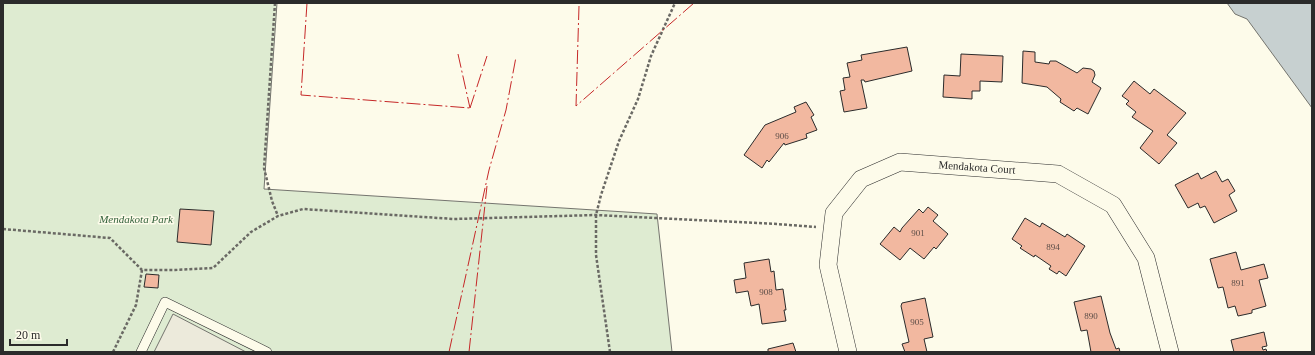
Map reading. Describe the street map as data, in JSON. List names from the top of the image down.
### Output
{
  "streets": {
    "street": ["Mendakota Court"]
  },
  "parks": ["Mendakota Park"],
  "house_numbers": [
    "906",
    "901",
    "894",
    "891",
    "908",
    "890",
    "905"
  ],
  "scale_bar": "20 m"
}
